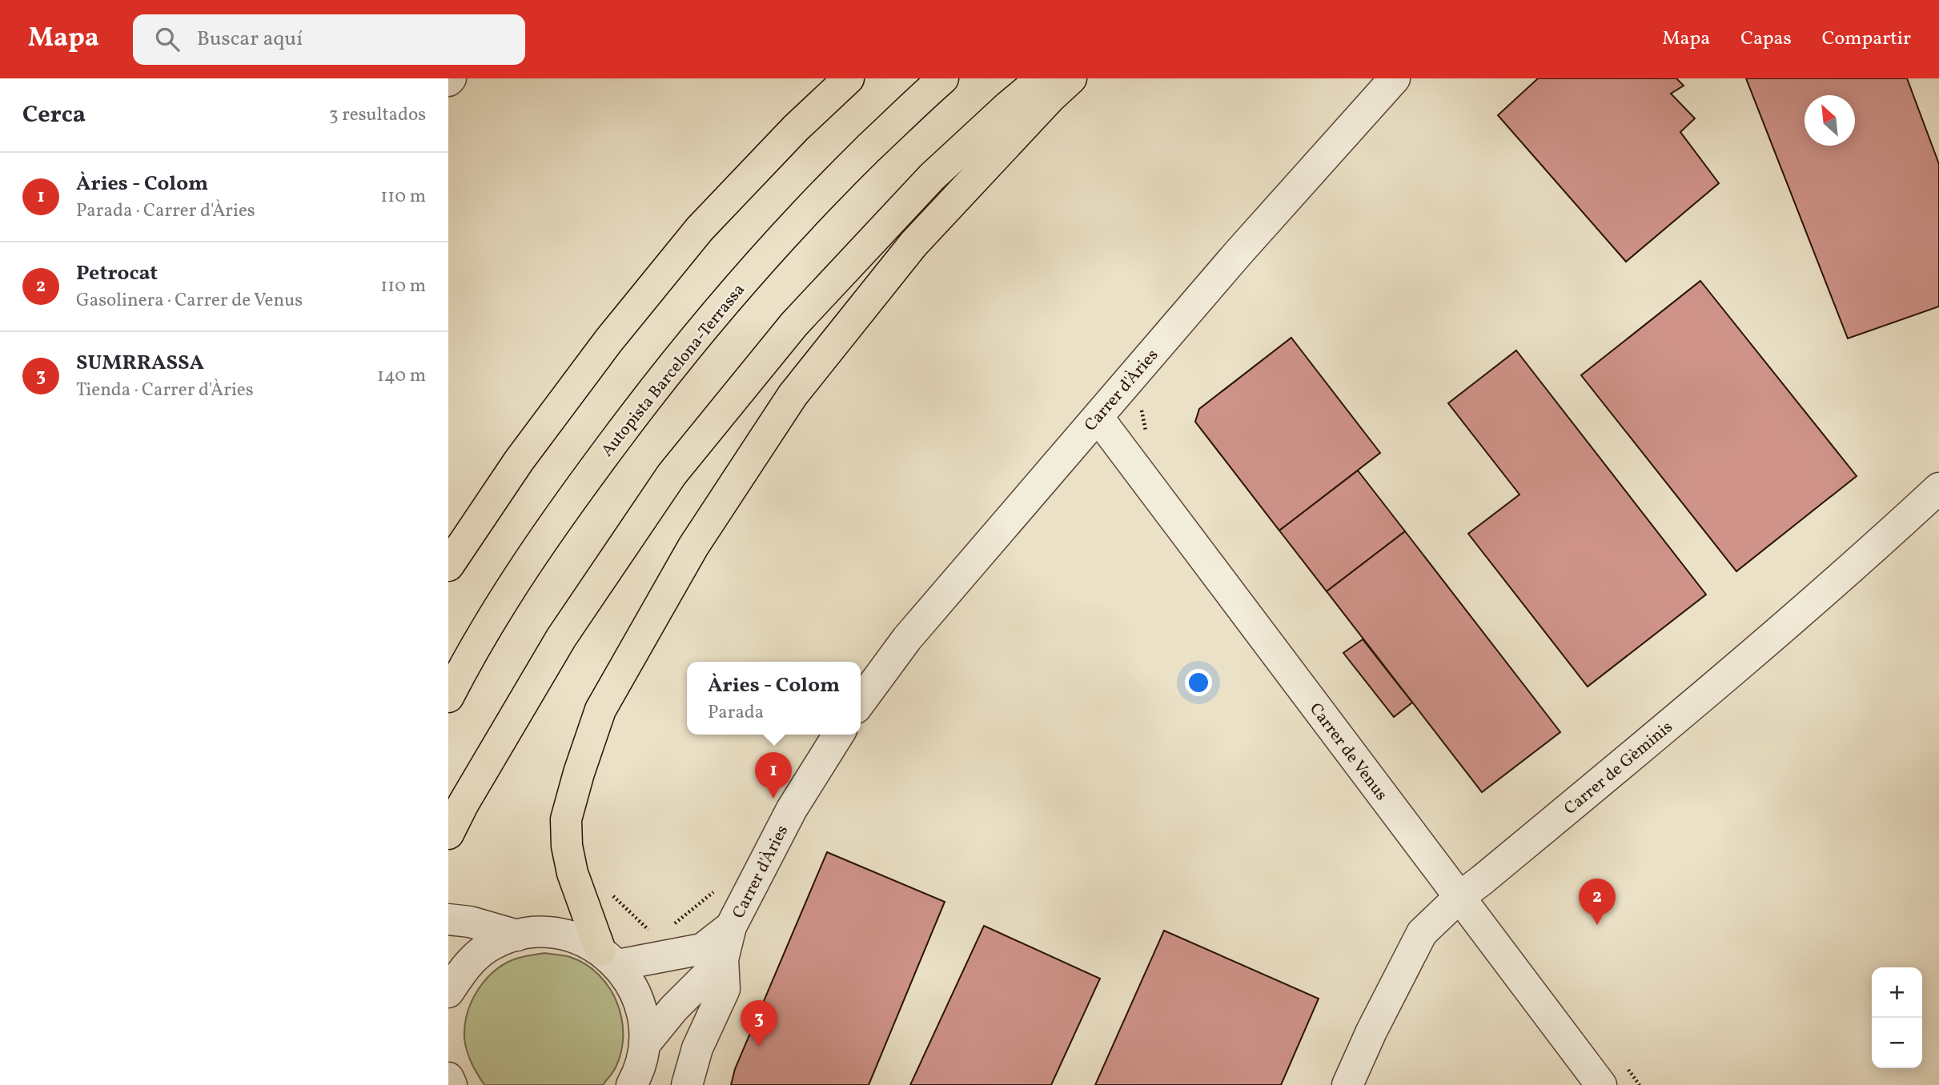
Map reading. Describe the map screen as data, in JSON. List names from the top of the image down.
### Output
{
  "streets": {
    "highway": ["Autopista Barcelona-Terrassa"],
    "street": ["Carrer d'Àries", "Carrer de Venus", "Carrer de Gèminis"]
  },
  "crossings": [
    ["Carrer d'Àries", "Carrer de Venus"],
    ["Carrer de Venus", "Carrer de Gèminis"]
  ],
  "north": "top left",
  "page": {
    "header": "Mapa",
    "search": "Buscar aquí",
    "nav": ["Mapa", "Capas", "Compartir"],
    "heading": ["Cerca", "3 resultados"],
    "list": [
      {
        "mark": "1",
        "name": "Àries - Colom",
        "note": "Parada · Carrer d'Àries",
        "value": "110 m"
      },
      {
        "mark": "2",
        "name": "Petrocat",
        "note": "Gasolinera · Carrer de Venus",
        "value": "110 m"
      },
      {
        "mark": "3",
        "name": "SUMRRASSA",
        "note": "Tienda · Carrer d'Àries",
        "value": "140 m"
      }
    ],
    "popup": ["Àries - Colom", "Parada"],
    "pins": ["1", "2", "3"],
    "map_buttons": ["+", "−"]
  }
}
